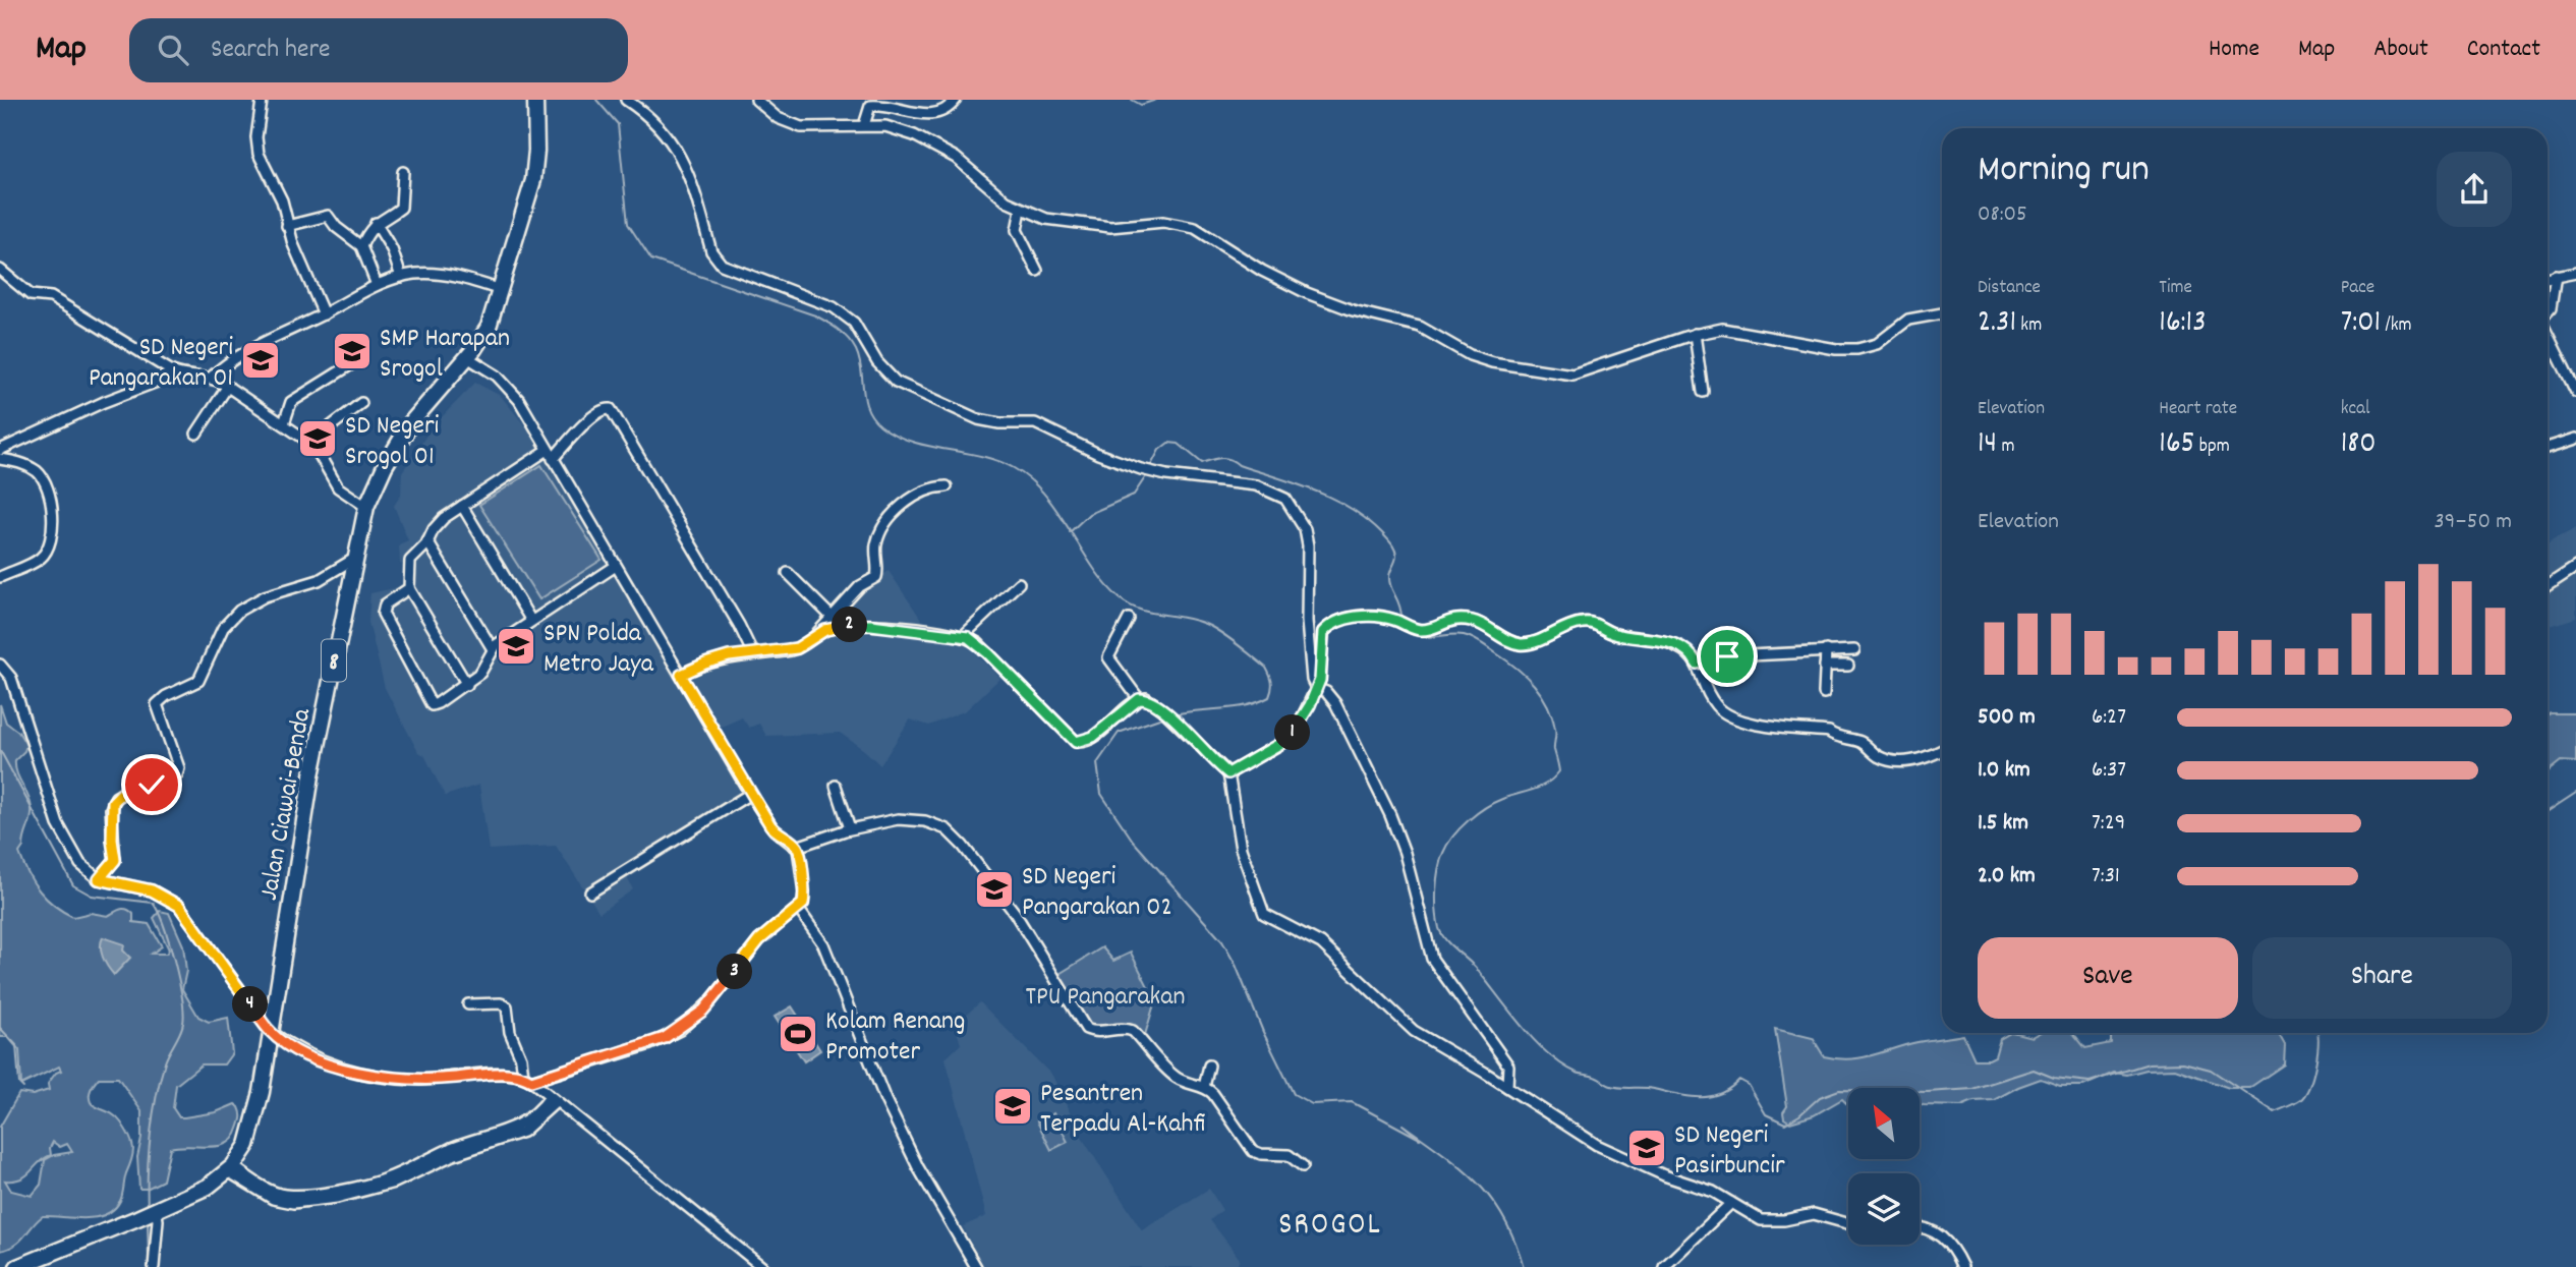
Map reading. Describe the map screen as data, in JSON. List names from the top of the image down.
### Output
{
  "streets": {
    "highway": ["8", "Jalan Ciawai-Benda"]
  },
  "crossings": [
    ["8", "Jalan Ciawai-Benda"]
  ],
  "districts": ["SROGOL"],
  "parks": ["TPU Pangarakan"],
  "places": {
    "school or university": [
      "SMP Harapan Srogol",
      "SD Negeri Pangarakan 01",
      "SD Negeri Srogol 01",
      "SPN Polda Metro Jaya",
      "SD Negeri Pangarakan 02",
      "Pesantren Terpadu Al-Kahfi",
      "SD Negeri Pasirbuncir"
    ],
    "sports": ["Kolam Renang Promoter"]
  },
  "north": "top left",
  "page": {
    "header": "Map",
    "search": "Search here",
    "nav": [
      "Home",
      "Map",
      "About",
      "Contact"
    ],
    "heading": ["Morning run", "08:05"],
    "stats": [
      ["Distance", "2.31 km"],
      ["Time", "16:13"],
      ["Pace", "7:01 /km"],
      ["Elevation", "14 m"],
      ["Heart rate", "165 bpm"],
      ["kcal", "180"]
    ],
    "chart": ["Elevation", "39–50 m"],
    "pins": [
      "2",
      "1",
      "3",
      "4"
    ],
    "list": [
      {
        "name": "500 m",
        "note": "6:27"
      },
      {
        "name": "1.0 km",
        "note": "6:37"
      },
      {
        "name": "1.5 km",
        "note": "7:29"
      },
      {
        "name": "2.0 km",
        "note": "7:31"
      }
    ],
    "buttons": ["Save", "Share"]
  }
}
